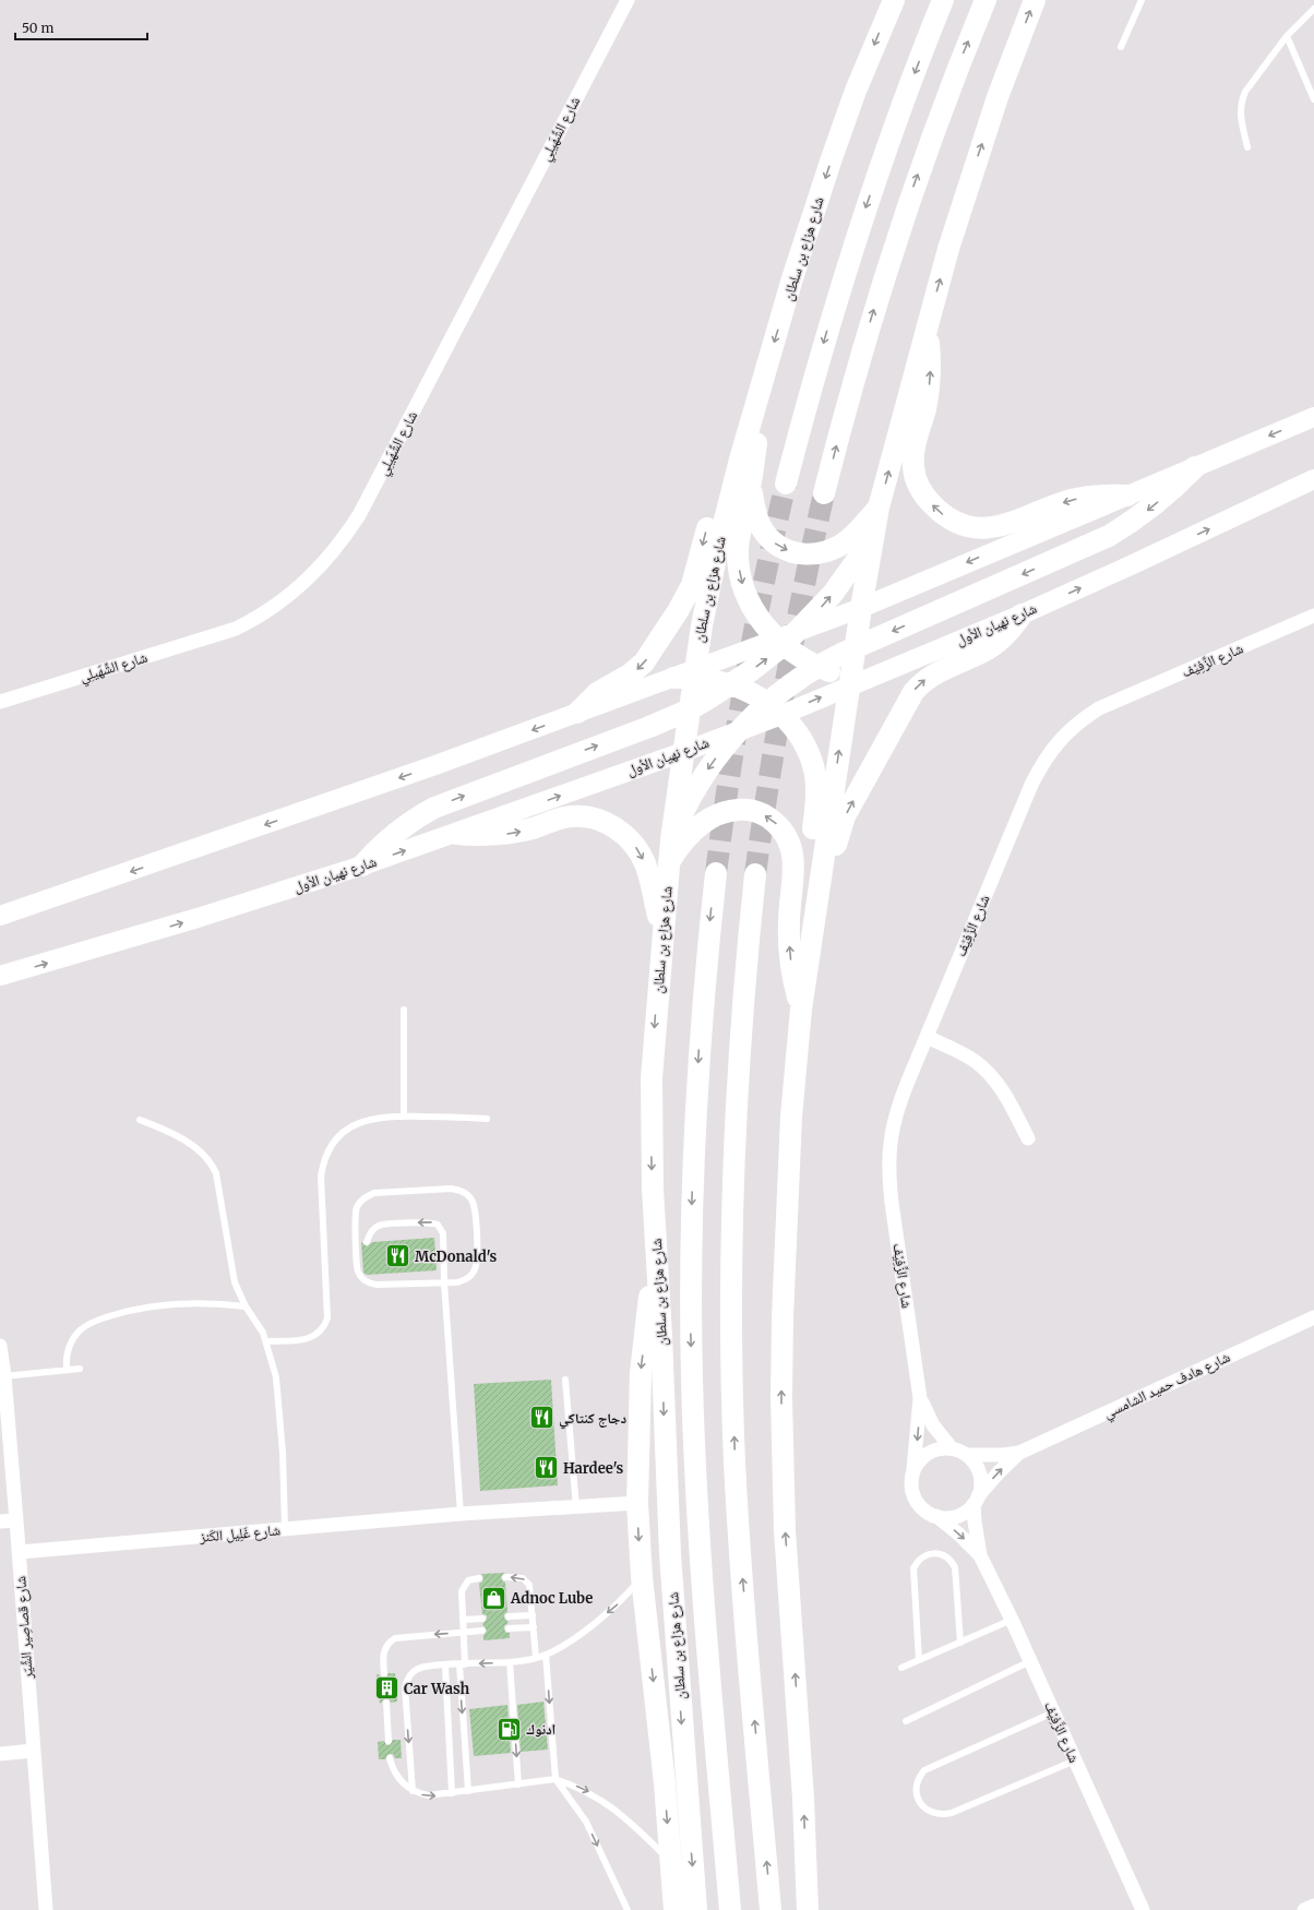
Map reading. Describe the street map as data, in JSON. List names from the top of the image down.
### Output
{
  "streets": {
    "main road": ["شارع هزاع بن سلطان", "شارع نهيان الأول"],
    "street": [
      "شارع الشِّهَيلِي",
      "شارع الزَّفِيْف",
      "شارع هادف حميد الشامسي",
      "شارع غَلِيل الكَنز",
      "شارع قصاصِير الشِّيَر"
    ]
  },
  "crossings": [
    ["شارع هزاع بن سلطان", "شارع نهيان الأول"],
    ["شارع الزَّفِيْف", "شارع هادف حميد الشامسي"],
    ["شارع غَلِيل الكَنز", "شارع قصاصِير الشِّيَر"]
  ],
  "places": {
    "restaurant": ["McDonald's", "دجاج كنتاكي", "Hardee's"],
    "shop": ["Adnoc Lube"],
    "building": ["Car Wash"],
    "fuel station": ["ادنوك"]
  },
  "scale_bar": "50 m"
}
